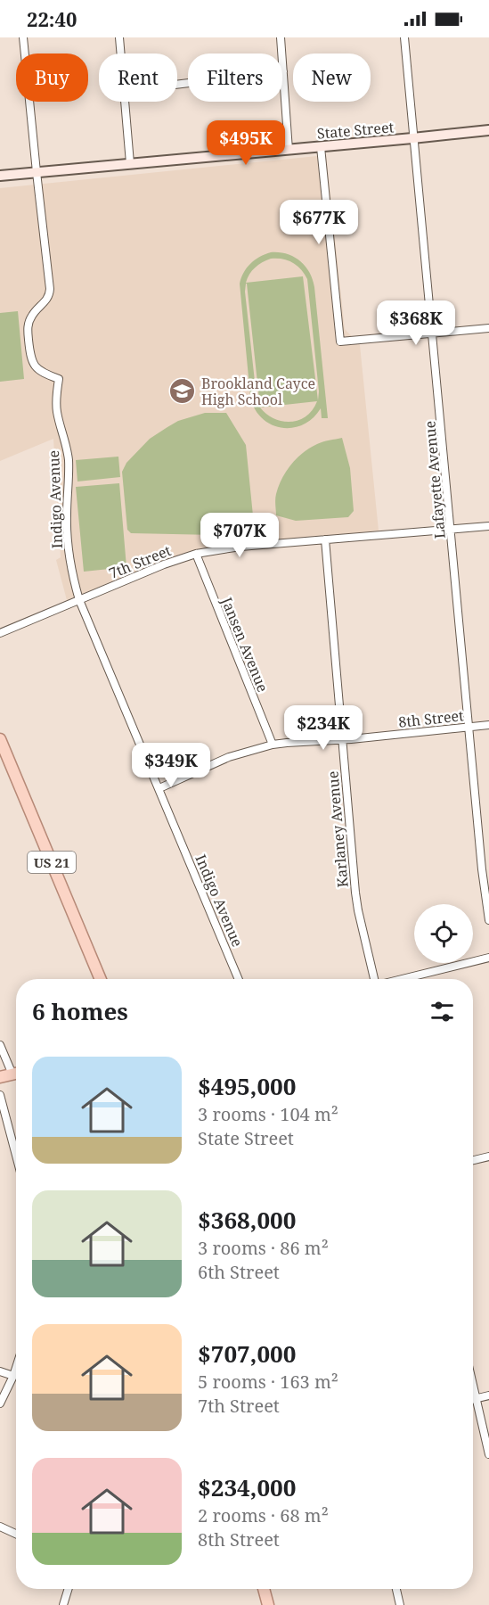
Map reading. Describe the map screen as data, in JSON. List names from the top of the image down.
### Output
{
  "streets": {
    "main road": ["State Street", "US 21"],
    "street": [
      "Lafayette Avenue",
      "Indigo Avenue",
      "7th Street",
      "Jansen Avenue",
      "8th Street",
      "Karlaney Avenue"
    ]
  },
  "crossings": [
    ["State Street", "Lafayette Avenue"],
    ["State Street", "Indigo Avenue"],
    ["Lafayette Avenue", "7th Street"],
    ["Lafayette Avenue", "8th Street"],
    ["Indigo Avenue", "7th Street"],
    ["Indigo Avenue", "8th Street"],
    ["7th Street", "Jansen Avenue"],
    ["7th Street", "Karlaney Avenue"],
    ["Jansen Avenue", "8th Street"],
    ["8th Street", "Karlaney Avenue"]
  ],
  "places": {
    "school or university": ["Brookland Cayce High School"]
  },
  "page": {
    "status": "22:40",
    "chip": [
      "Buy",
      "Rent",
      "Filters",
      "New"
    ],
    "price": [
      "$495K",
      "$677K",
      "$368K",
      "$707K",
      "$234K",
      "$349K"
    ],
    "heading": "6 homes",
    "list": [
      {
        "name": "$495,000",
        "note": "3 rooms · 104 m² · State Street"
      },
      {
        "name": "$368,000",
        "note": "3 rooms · 86 m² · 6th Street"
      },
      {
        "name": "$707,000",
        "note": "5 rooms · 163 m² · 7th Street"
      },
      {
        "name": "$234,000",
        "note": "2 rooms · 68 m² · 8th Street"
      }
    ]
  }
}
